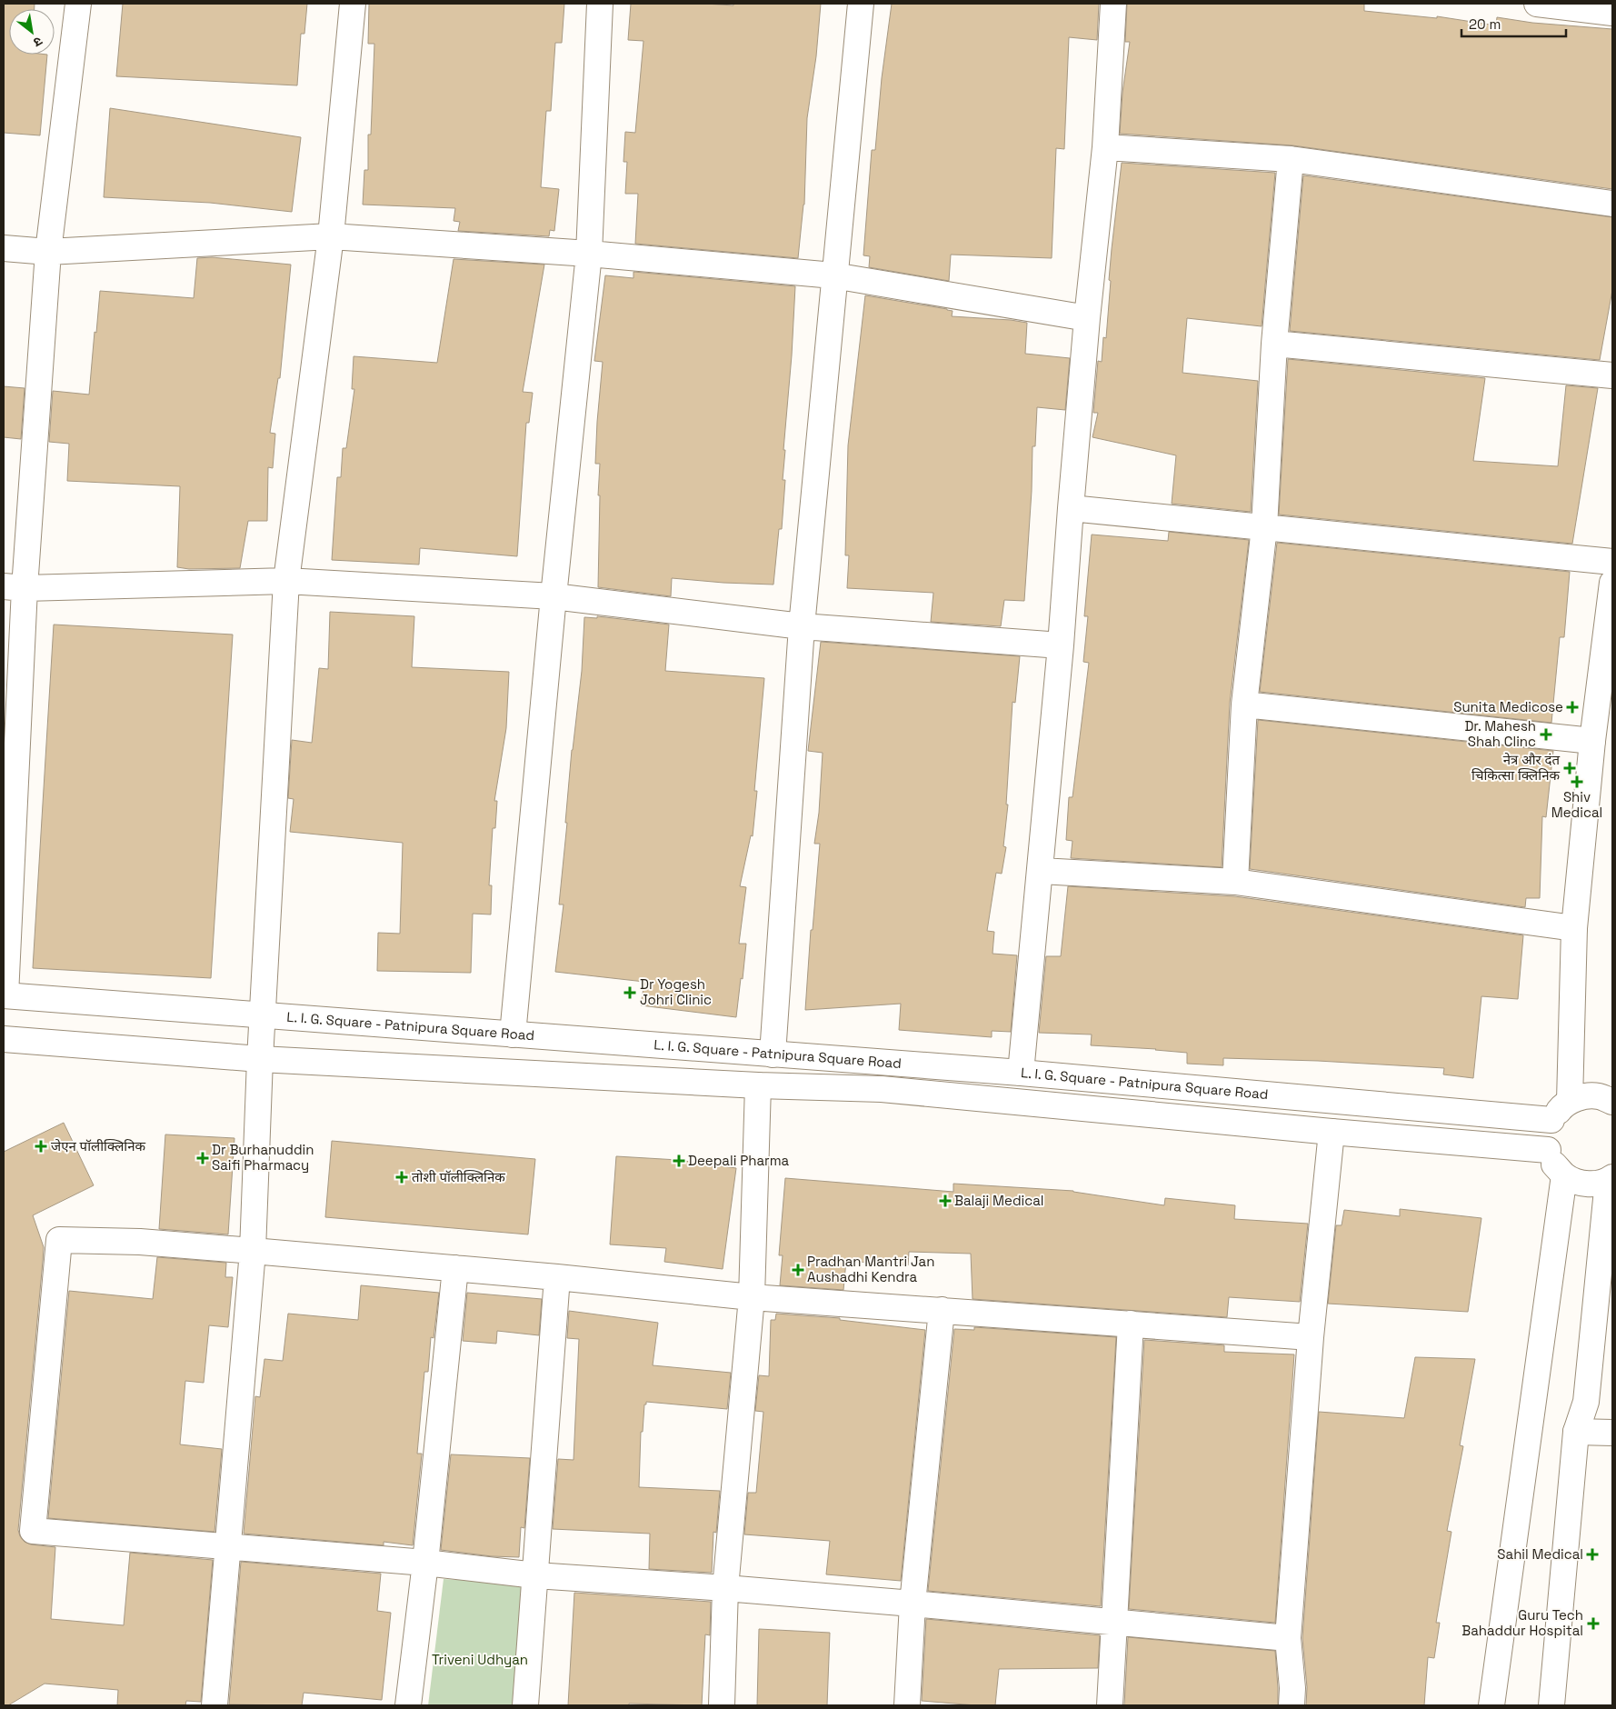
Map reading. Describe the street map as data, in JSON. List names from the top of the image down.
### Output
{
  "streets": {
    "street": ["L. I. G. Square - Patnipura Square Road"]
  },
  "parks": ["Triveni Udhyan"],
  "places": {
    "health": [
      "Sunita Medicose",
      "Dr. Mahesh Shah Clinc",
      "नेत्र और दंत चिकित्सा क्लिनिक",
      "Shiv Medical",
      "Dr Yogesh Johri Clinic",
      "जेएन पॉलीक्लिनिक",
      "Dr Burhanuddin Saifi Pharmacy",
      "Deepali Pharma",
      "तोशी पॉलीक्लिनिक",
      "Balaji Medical",
      "Pradhan Mantri Jan Aushadhi Kendra",
      "Sahil Medical",
      "Guru Tech Bahaddur Hospital"
    ]
  },
  "scale_bar": "20 m",
  "north": "bottom right"
}
